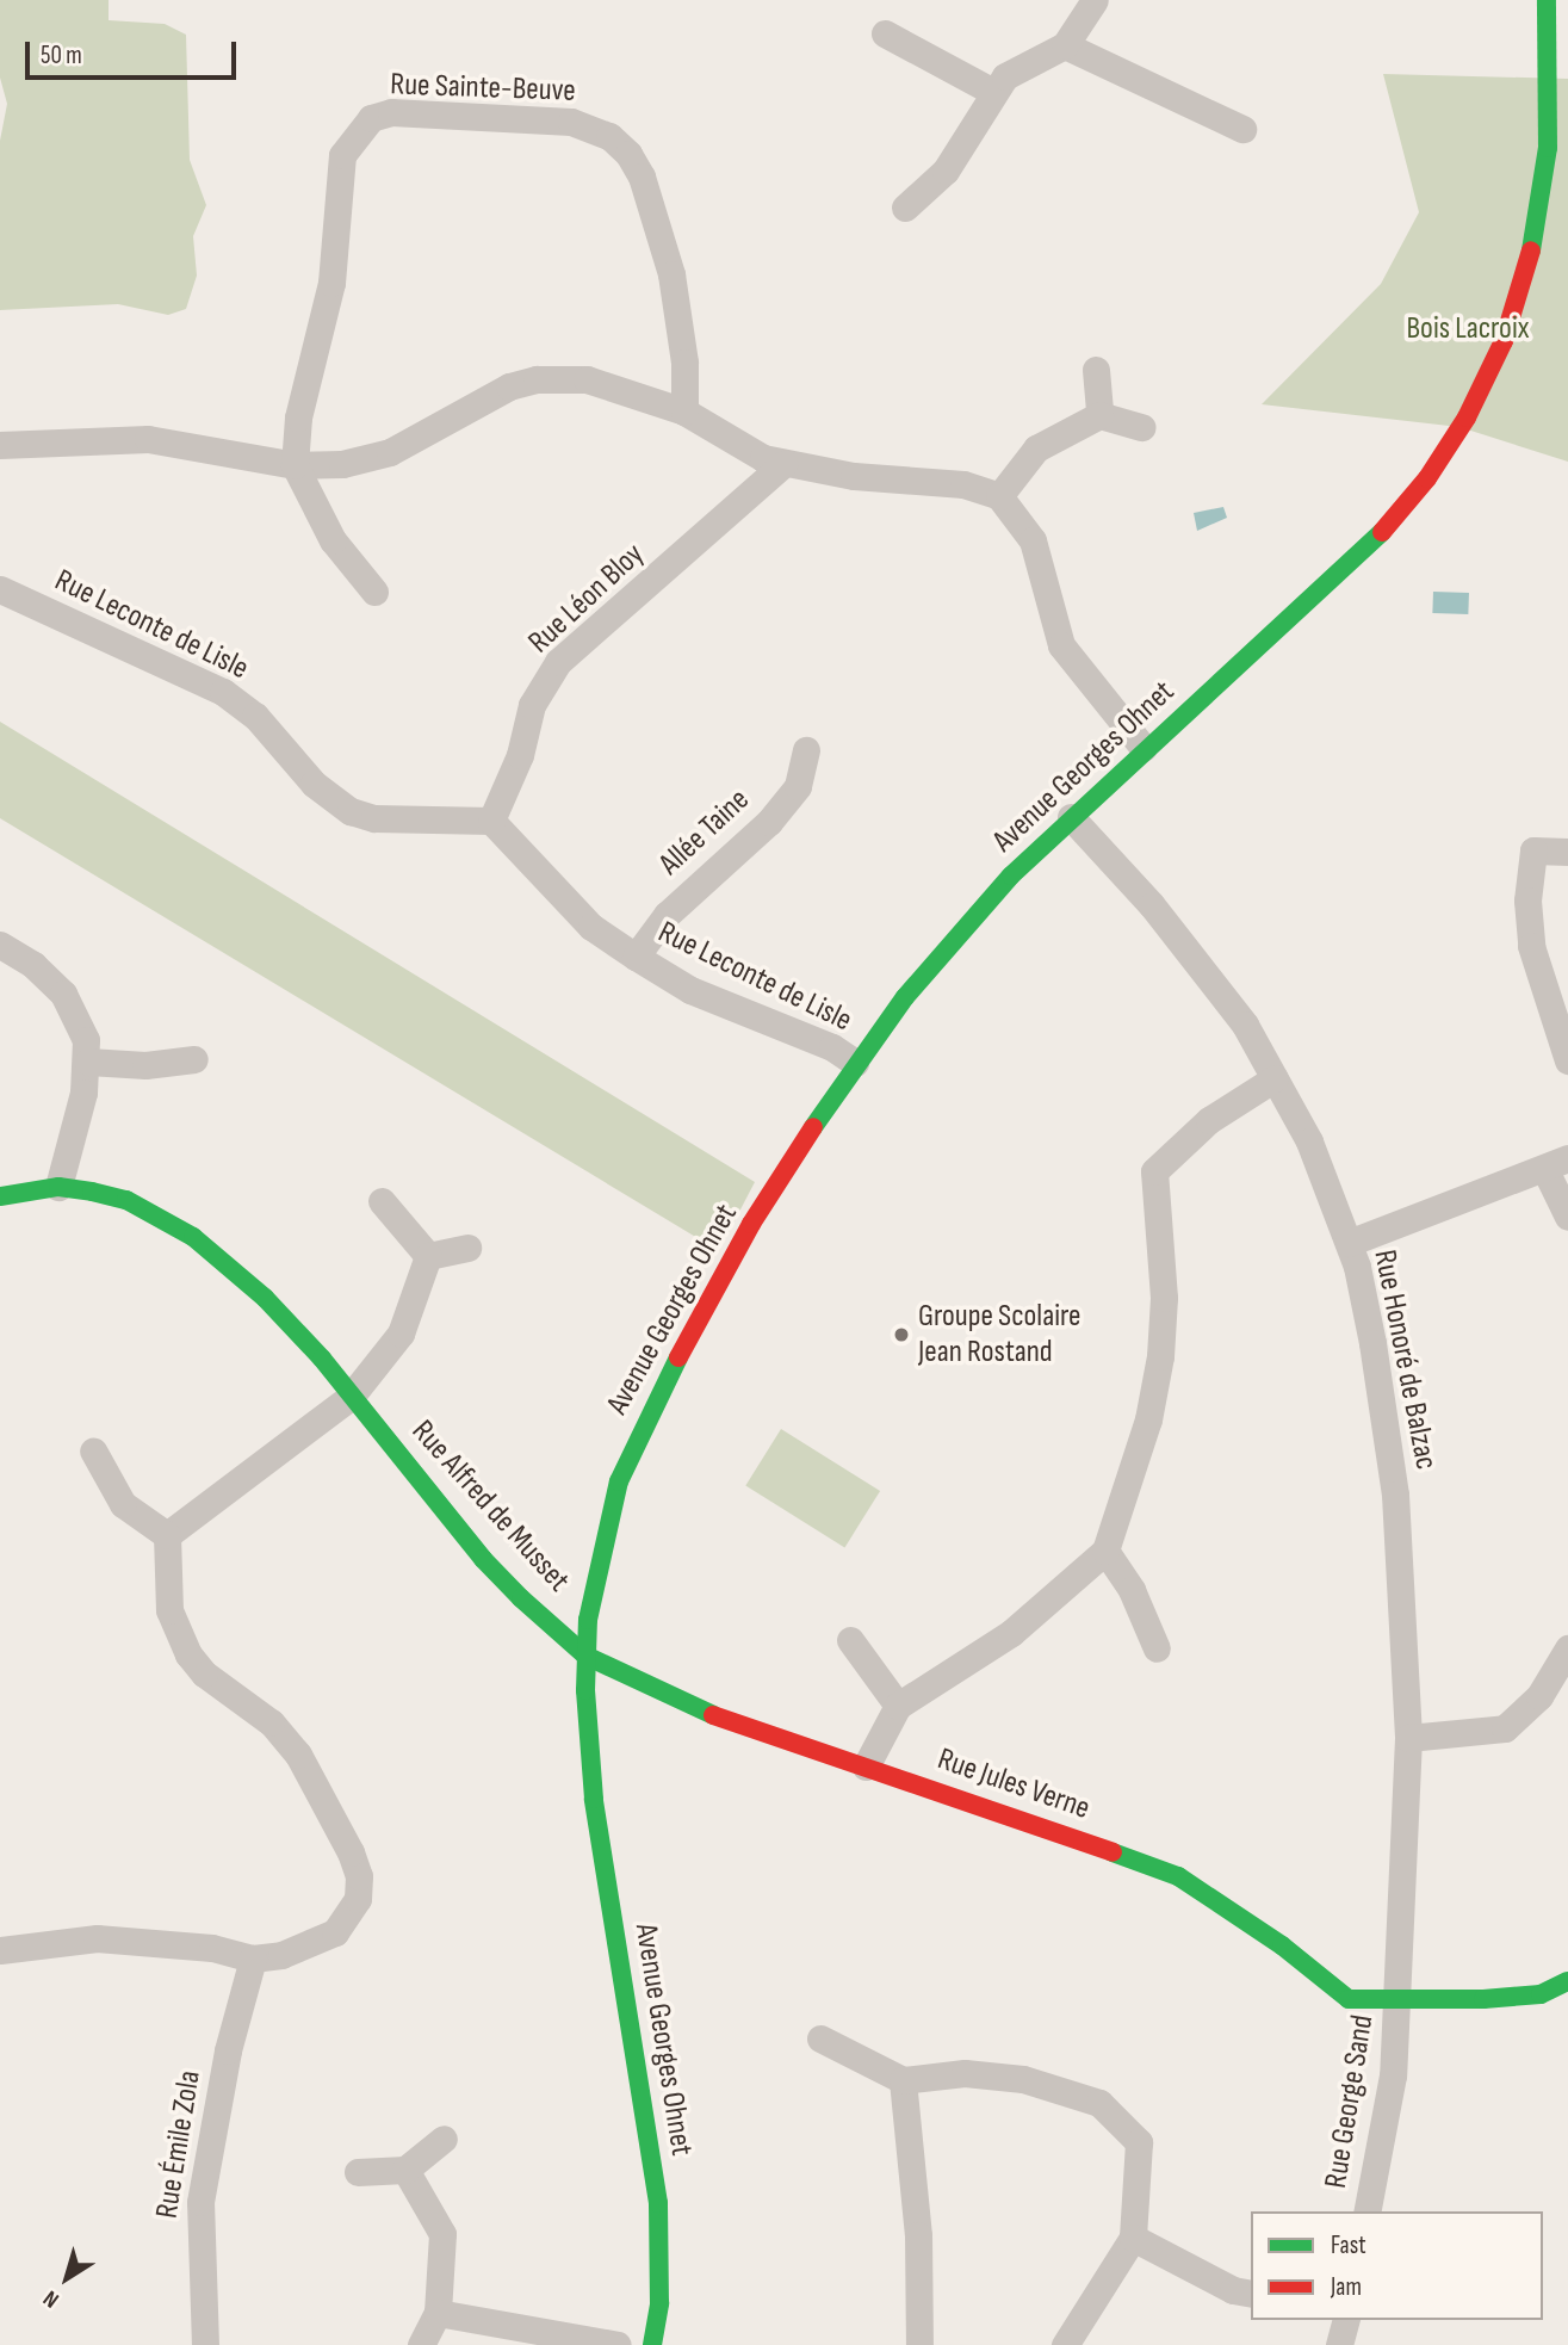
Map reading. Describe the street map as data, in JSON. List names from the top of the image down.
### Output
{
  "streets": {
    "street": [
      "Rue Sainte-Beuve",
      "Rue Léon Bloy",
      "Rue Leconte de Lisle",
      "Avenue Georges Ohnet",
      "Allée Taine",
      "Rue Honoré de Balzac",
      "Rue Alfred de Musset",
      "Rue Jules Verne",
      "Rue George Sand",
      "Rue Émile Zola"
    ]
  },
  "crossings": [
    ["Rue Léon Bloy", "Rue Leconte de Lisle"],
    ["Rue Leconte de Lisle", "Avenue Georges Ohnet"],
    ["Rue Leconte de Lisle", "Allée Taine"],
    ["Avenue Georges Ohnet", "Rue Honoré de Balzac"],
    ["Avenue Georges Ohnet", "Rue Alfred de Musset"],
    ["Avenue Georges Ohnet", "Rue Jules Verne"],
    ["Rue Honoré de Balzac", "Rue Jules Verne"],
    ["Rue Honoré de Balzac", "Rue George Sand"],
    ["Rue Alfred de Musset", "Rue Jules Verne"],
    ["Rue Jules Verne", "Rue George Sand"]
  ],
  "parks": ["Bois Lacroix"],
  "places": ["Groupe Scolaire Jean Rostand"],
  "legend": ["Fast", "Jam"],
  "scale_bar": "50 m",
  "north": "bottom left"
}
